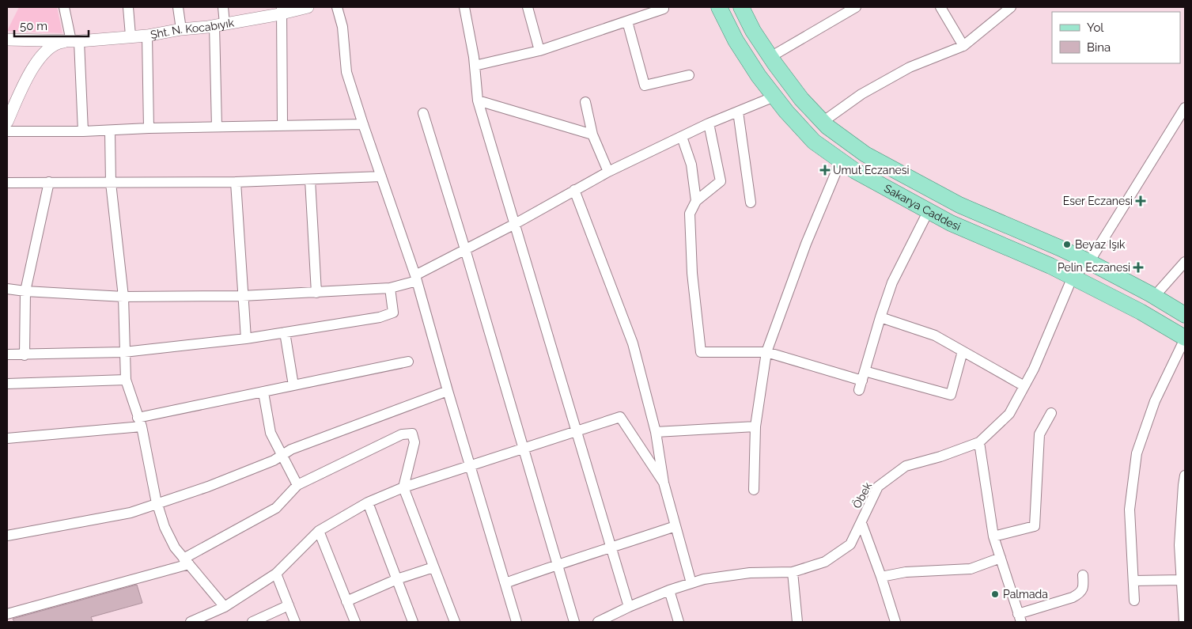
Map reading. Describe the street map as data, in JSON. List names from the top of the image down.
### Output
{
  "streets": {
    "main road": ["Sakarya Caddesi"],
    "street": ["Şht. N. Kocabıyık", "Öbek"]
  },
  "crossings": [
    ["Sakarya Caddesi", "Öbek"]
  ],
  "places": {
    "health": ["Umut Eczanesi", "Eser Eczanesi", "Pelin Eczanesi"],
    "other": ["Beyaz Işık", "Palmada"]
  },
  "legend": ["Yol", "Bina"],
  "scale_bar": "50 m"
}
